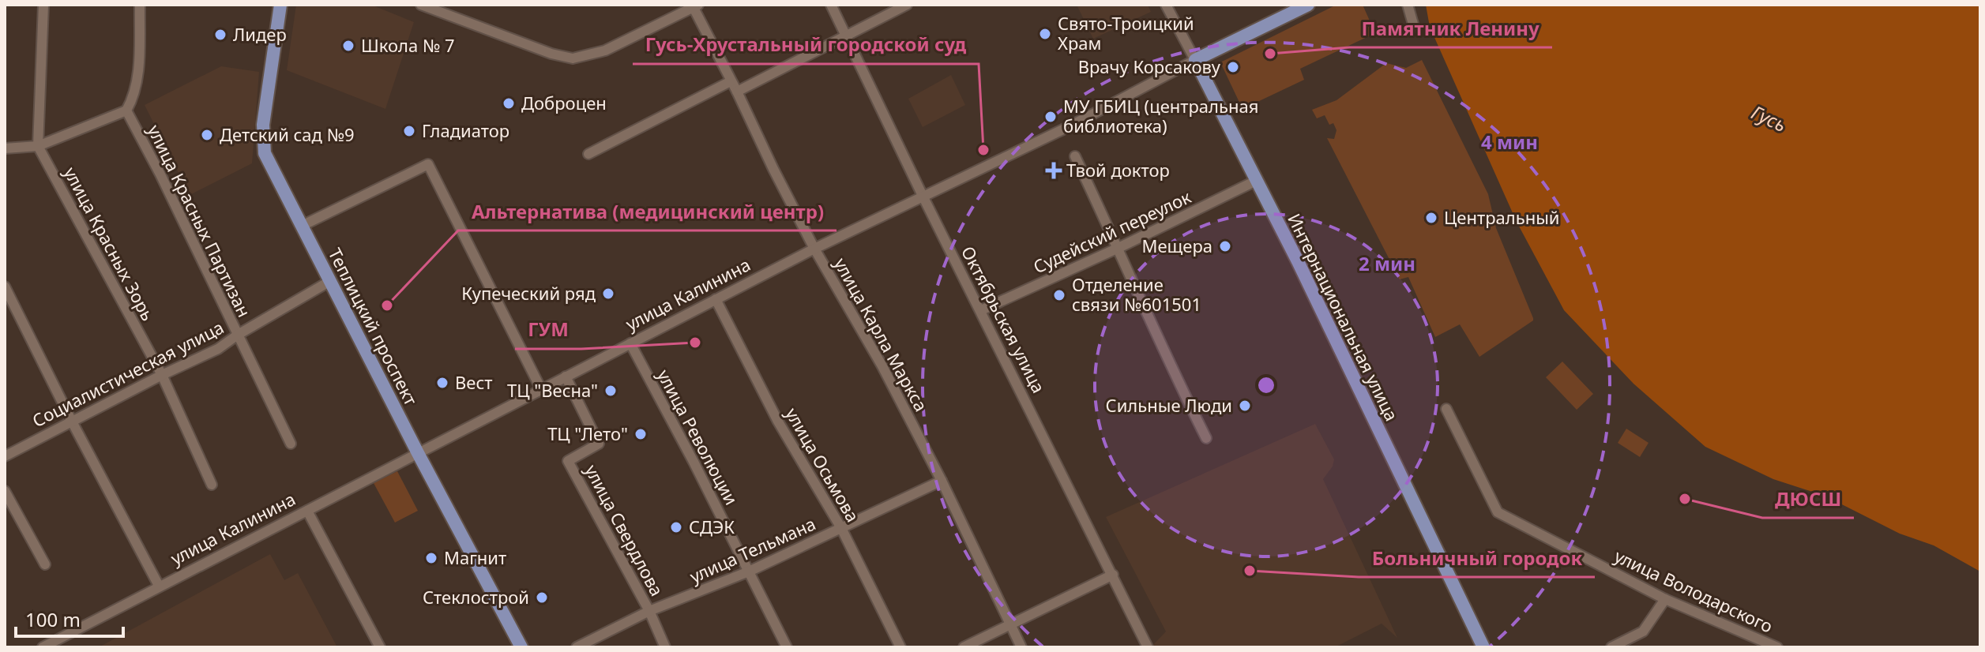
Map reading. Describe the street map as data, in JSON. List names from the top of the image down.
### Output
{
  "streets": {
    "main road": ["улица Калинина", "Интернациональная улица", "Теплицкий проспект"],
    "street": [
      "улица Красных Партизан",
      "Судейский переулок",
      "улица Красных Зорь",
      "Октябрьская улица",
      "улица Карла Маркса",
      "Социалистическая улица",
      "улица Революции",
      "улица Осьмова",
      "улица Свердлова",
      "улица Тельмана",
      "улица Володарского"
    ]
  },
  "crossings": [
    ["улица Красных Партизан", "Социалистическая улица"],
    ["Судейский переулок", "Интернациональная улица"],
    ["Судейский переулок", "Октябрьская улица"],
    ["улица Красных Зорь", "Социалистическая улица"],
    ["улица Калинина", "Интернациональная улица"],
    ["улица Калинина", "Октябрьская улица"],
    ["улица Калинина", "Теплицкий проспект"],
    ["улица Калинина", "улица Карла Маркса"],
    ["улица Калинина", "улица Революции"],
    ["улица Калинина", "улица Осьмова"],
    ["улица Калинина", "улица Свердлова"],
    ["Теплицкий проспект", "Социалистическая улица"],
    ["улица Карла Маркса", "улица Тельмана"],
    ["улица Революции", "улица Тельмана"],
    ["улица Осьмова", "улица Тельмана"],
    ["улица Свердлова", "улица Тельмана"]
  ],
  "water": ["Гусь"],
  "places": {
    "other": [
      "Свято-Троицкий Храм",
      "Лидер",
      "Школа № 7",
      "Памятник Ленину",
      "Врачу Корсакову",
      "Доброцен",
      "МУ ГБИЦ (центральная библиотека)",
      "Гладиатор",
      "Детский сад №9",
      "Гусь-Хрустальный городской суд",
      "Центральный",
      "Мещера",
      "Купеческий ряд",
      "Отделение связи №601501",
      "Альтернатива (медицинский центр)",
      "ГУМ",
      "Вест",
      "ТЦ \"Весна\"",
      "Сильные Люди",
      "ТЦ \"Лето\"",
      "ДЮСШ",
      "СДЭК",
      "Магнит",
      "Больничный городок",
      "Стеклострой"
    ],
    "health": ["Твой доктор"]
  },
  "scale_bar": "100 m",
  "rings": ["4 мин", "2 мин"]
}
